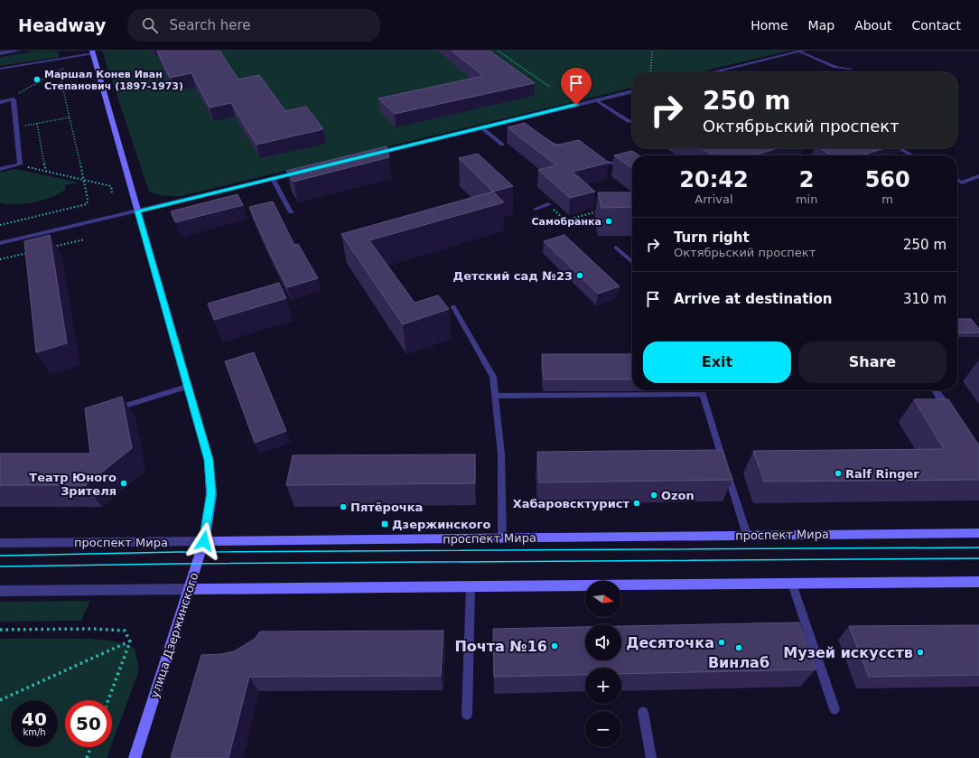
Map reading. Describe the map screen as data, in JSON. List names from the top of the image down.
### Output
{
  "streets": {
    "main road": ["проспект Мира", "улица Дзержинского"]
  },
  "crossings": [
    ["проспект Мира", "улица Дзержинского"]
  ],
  "places": {
    "other": [
      "Маршал Конев Иван Степанович (1897-1973)",
      "Самобранка",
      "Детский сад №23",
      "Ralf Ringer",
      "Театр Юного Зрителя",
      "Ozon",
      "Хабаровсктурист",
      "Пятёрочка",
      "Десяточка",
      "Почта №16",
      "Винлаб",
      "Музей искусств"
    ],
    "transit": ["Дзержинского"]
  },
  "north": "right",
  "page": {
    "header": "Headway",
    "search": "Search here",
    "nav": [
      "Home",
      "Map",
      "About",
      "Contact"
    ],
    "turn": ["250 m", "Октябрьский проспект"],
    "eta": [
      "20:42",
      "Arrival",
      "2",
      "min",
      "560",
      "m"
    ],
    "list": [
      {
        "name": "Turn right",
        "note": "Октябрьский проспект",
        "value": "250 m"
      },
      {
        "name": "Arrive at destination",
        "value": "310 m"
      }
    ],
    "buttons": ["Exit", "Share"],
    "map_buttons": ["+", "−"],
    "speed": "40 km/h",
    "limit": "50"
  }
}
